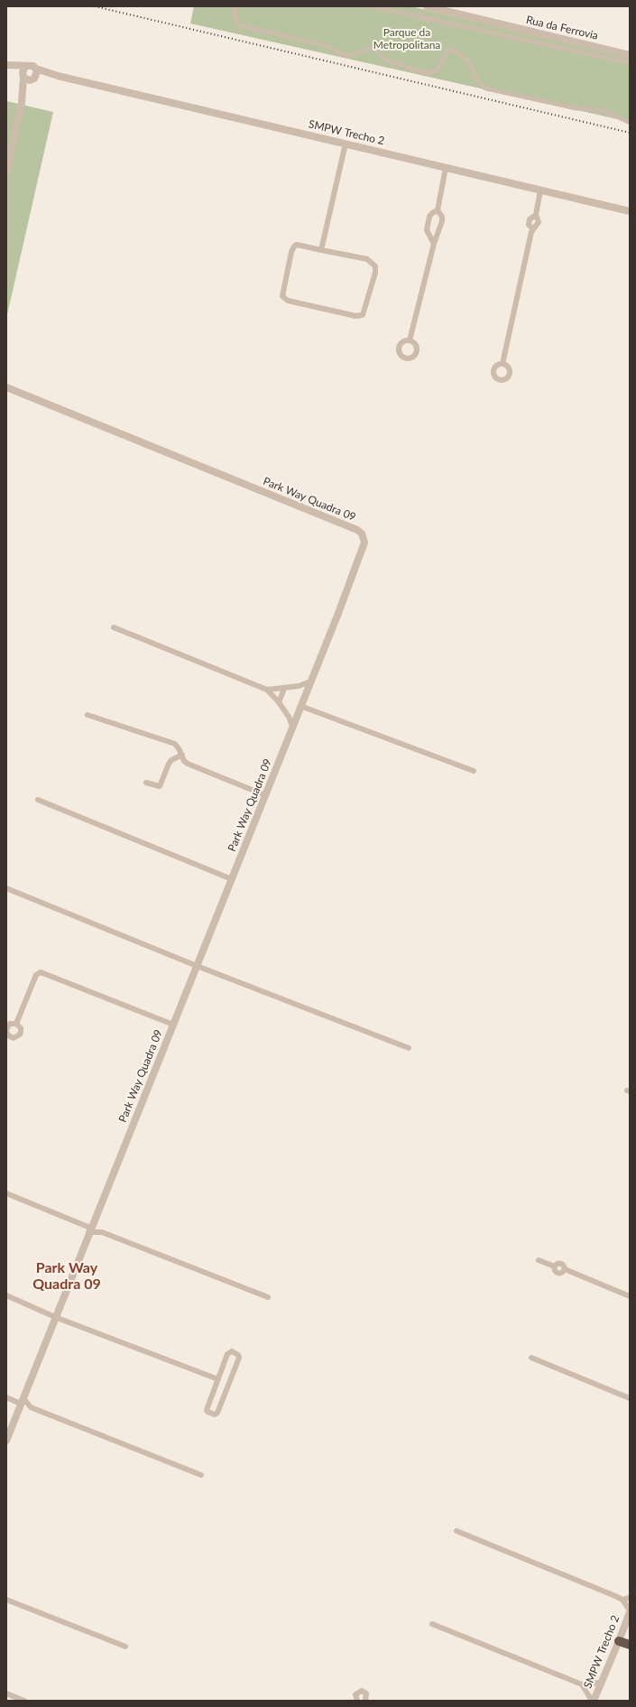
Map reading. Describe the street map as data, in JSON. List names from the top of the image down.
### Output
{
  "streets": {
    "street": ["Rua da Ferrovia", "SMPW Trecho 2", "Park Way Quadra 09"]
  },
  "districts": ["Park Way Quadra 09"],
  "parks": ["Parque da Metropolitana"]
}
